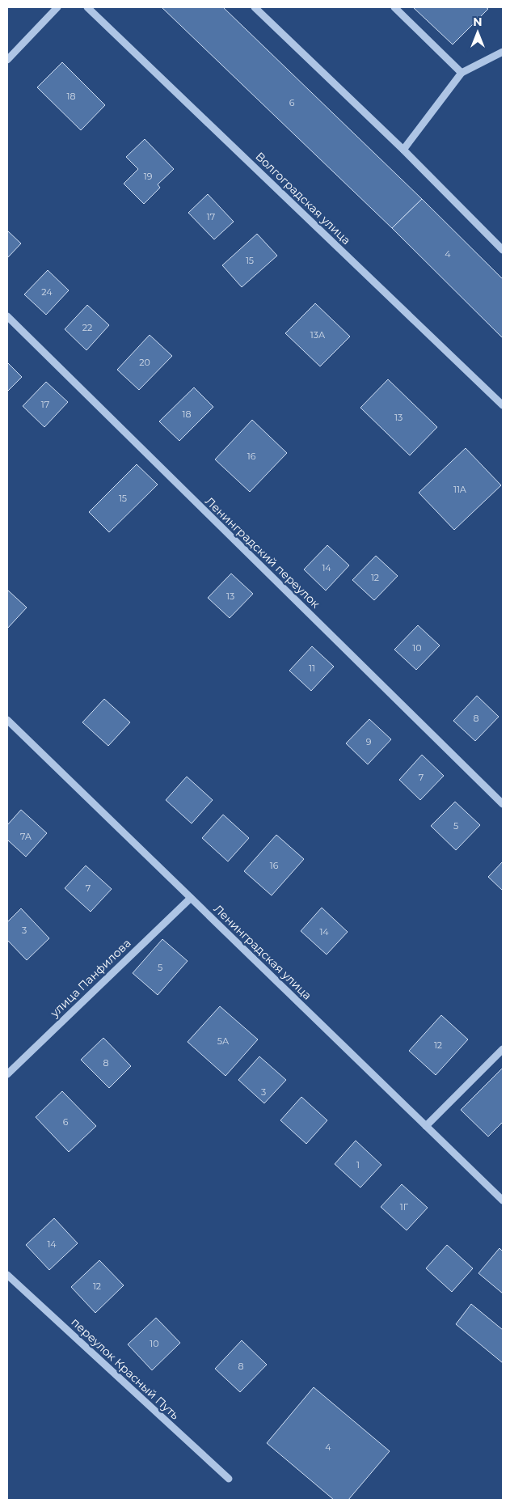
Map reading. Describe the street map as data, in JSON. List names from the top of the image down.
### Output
{
  "streets": {
    "street": [
      "Волгоградская улица",
      "Ленинградский переулок",
      "Ленинградская улица",
      "улица Панфилова",
      "переулок Красный Путь"
    ]
  },
  "crossings": [
    ["Ленинградская улица", "улица Панфилова"]
  ],
  "house_numbers": [
    "18",
    "6",
    "19",
    "17",
    "4",
    "15",
    "24",
    "22",
    "13А",
    "20",
    "17",
    "18",
    "13",
    "16",
    "11А",
    "15",
    "14",
    "12",
    "13",
    "10",
    "11",
    "8",
    "9",
    "7",
    "5",
    "7А",
    "16",
    "7",
    "3",
    "14",
    "5",
    "5А",
    "12",
    "8",
    "3",
    "6",
    "1",
    "1Г",
    "14",
    "12",
    "10",
    "8",
    "4"
  ],
  "north": "top"
}
